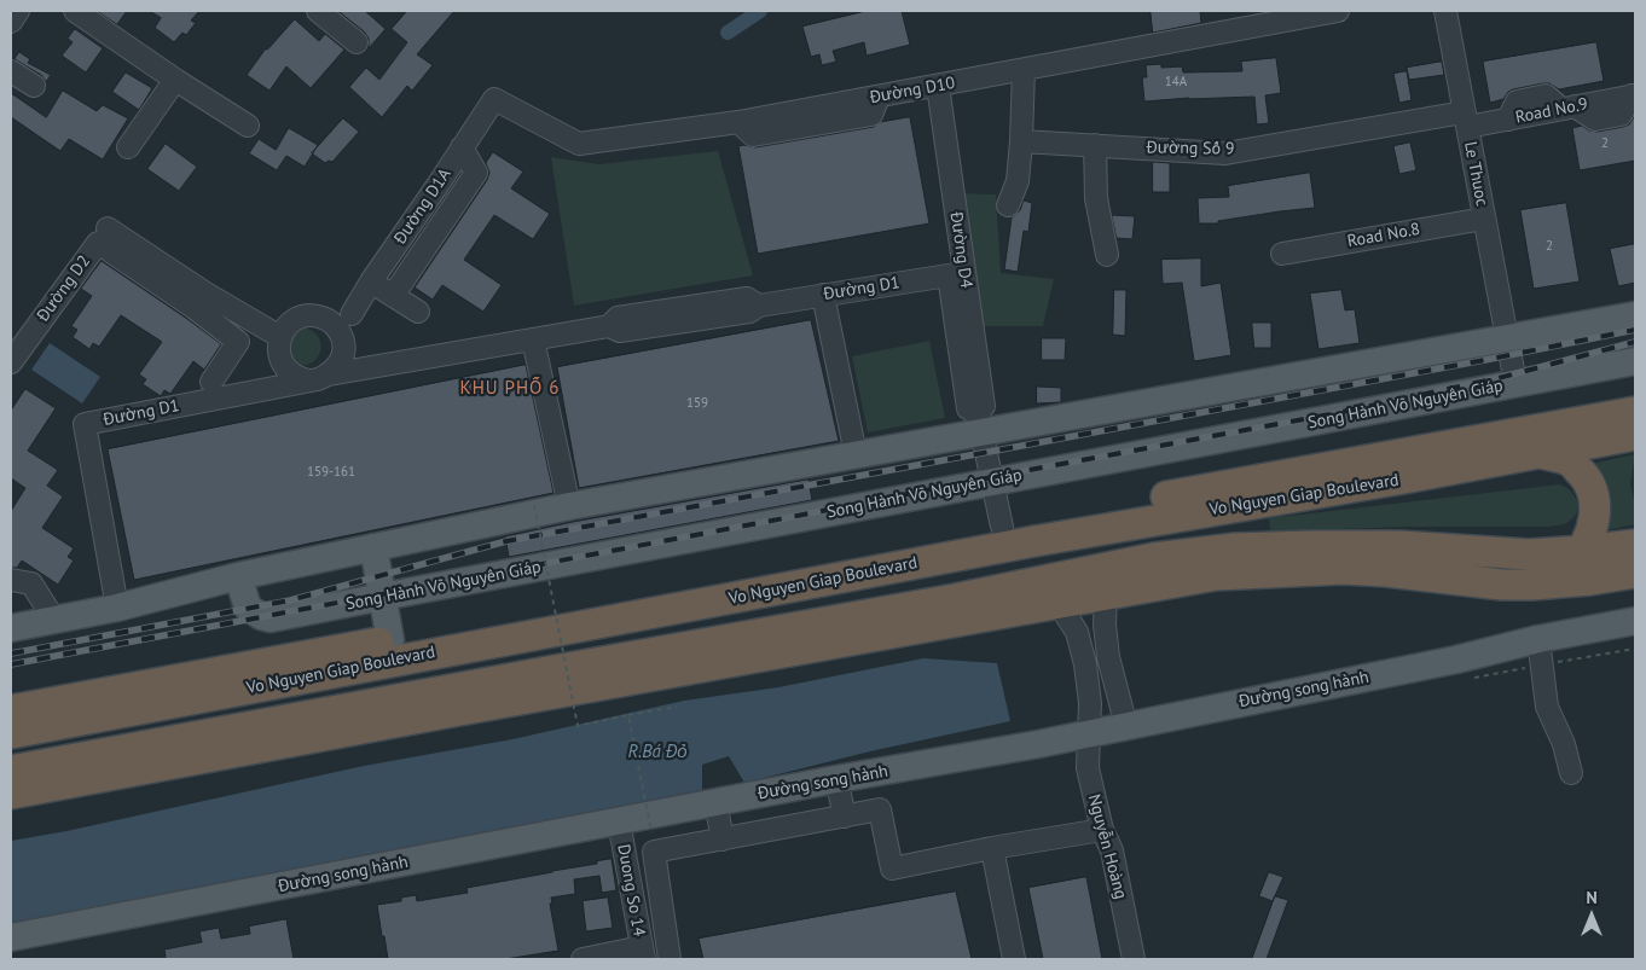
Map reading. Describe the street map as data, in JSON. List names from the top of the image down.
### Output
{
  "streets": {
    "highway": ["Vo Nguyen Giap Boulevard"],
    "main road": ["Song Hành Võ Nguyên Giáp", "Đường song hành"],
    "street": [
      "Đường D10",
      "Road No.9",
      "Đường Số 9",
      "Le Thuoc",
      "Đường D1A",
      "Road No.8",
      "Đường D4",
      "Đường D2",
      "Đường D1",
      "Nguyễn Hoàng",
      "Duong So 14"
    ]
  },
  "crossings": [
    ["Đường D10", "Đường D1A"],
    ["Đường D10", "Đường D4"],
    ["Road No.9", "Đường Số 9"],
    ["Road No.9", "Le Thuoc"],
    ["Đường Số 9", "Le Thuoc"],
    ["Le Thuoc", "Road No.8"],
    ["Le Thuoc", "Song Hành Võ Nguyên Giáp"],
    ["Đường D1A", "Đường D1"],
    ["Đường D4", "Đường D1"],
    ["Đường D4", "Song Hành Võ Nguyên Giáp"],
    ["Đường D4", "Vo Nguyen Giap Boulevard"],
    ["Đường song hành", "Nguyễn Hoàng"],
    ["Đường song hành", "Duong So 14"]
  ],
  "districts": ["KHU PHỐ 6"],
  "water": ["R.Bá Đỏ"],
  "house_numbers": [
    "14A",
    "2",
    "2",
    "159",
    "159-161"
  ],
  "north": "top"
}
